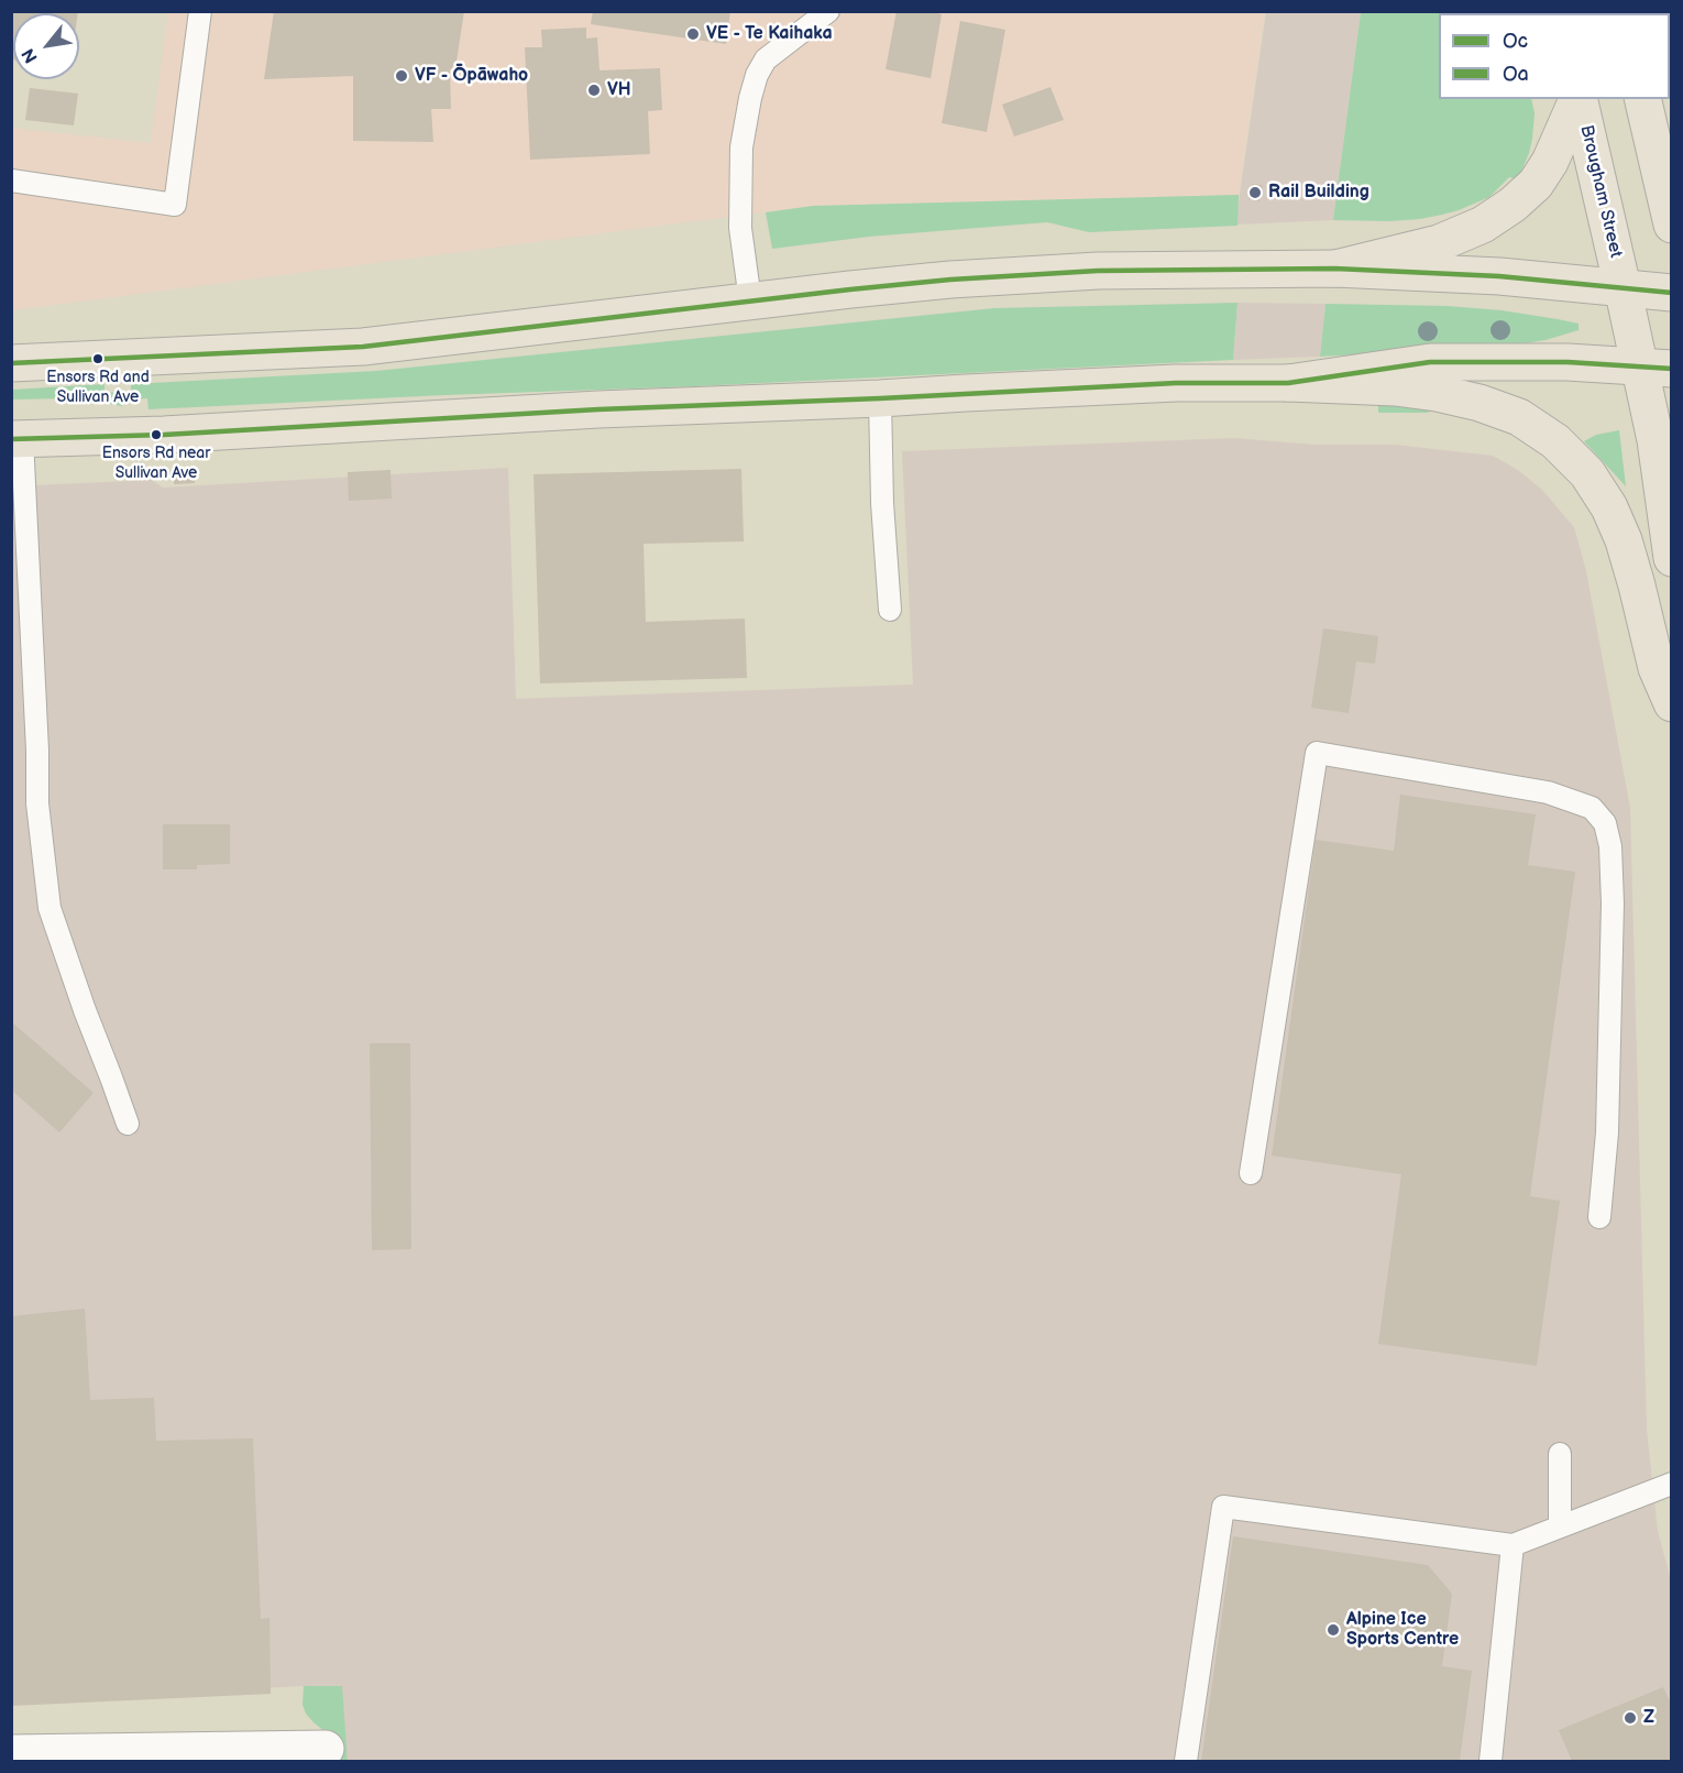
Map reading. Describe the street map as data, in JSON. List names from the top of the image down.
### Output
{
  "streets": {
    "main road": ["Brougham Street"]
  },
  "places": [
    "VE - Te Kaihaka",
    "VF - Ōpāwaho",
    "VH",
    "Rail Building",
    "Ensors Rd and Sullivan Ave",
    "Ensors Rd near Sullivan Ave",
    "Alpine Ice Sports Centre",
    "Z"
  ],
  "lines": ["transit line Oc", "transit line Oa"],
  "legend": ["Oc", "Oa"],
  "north": "bottom left"
}
